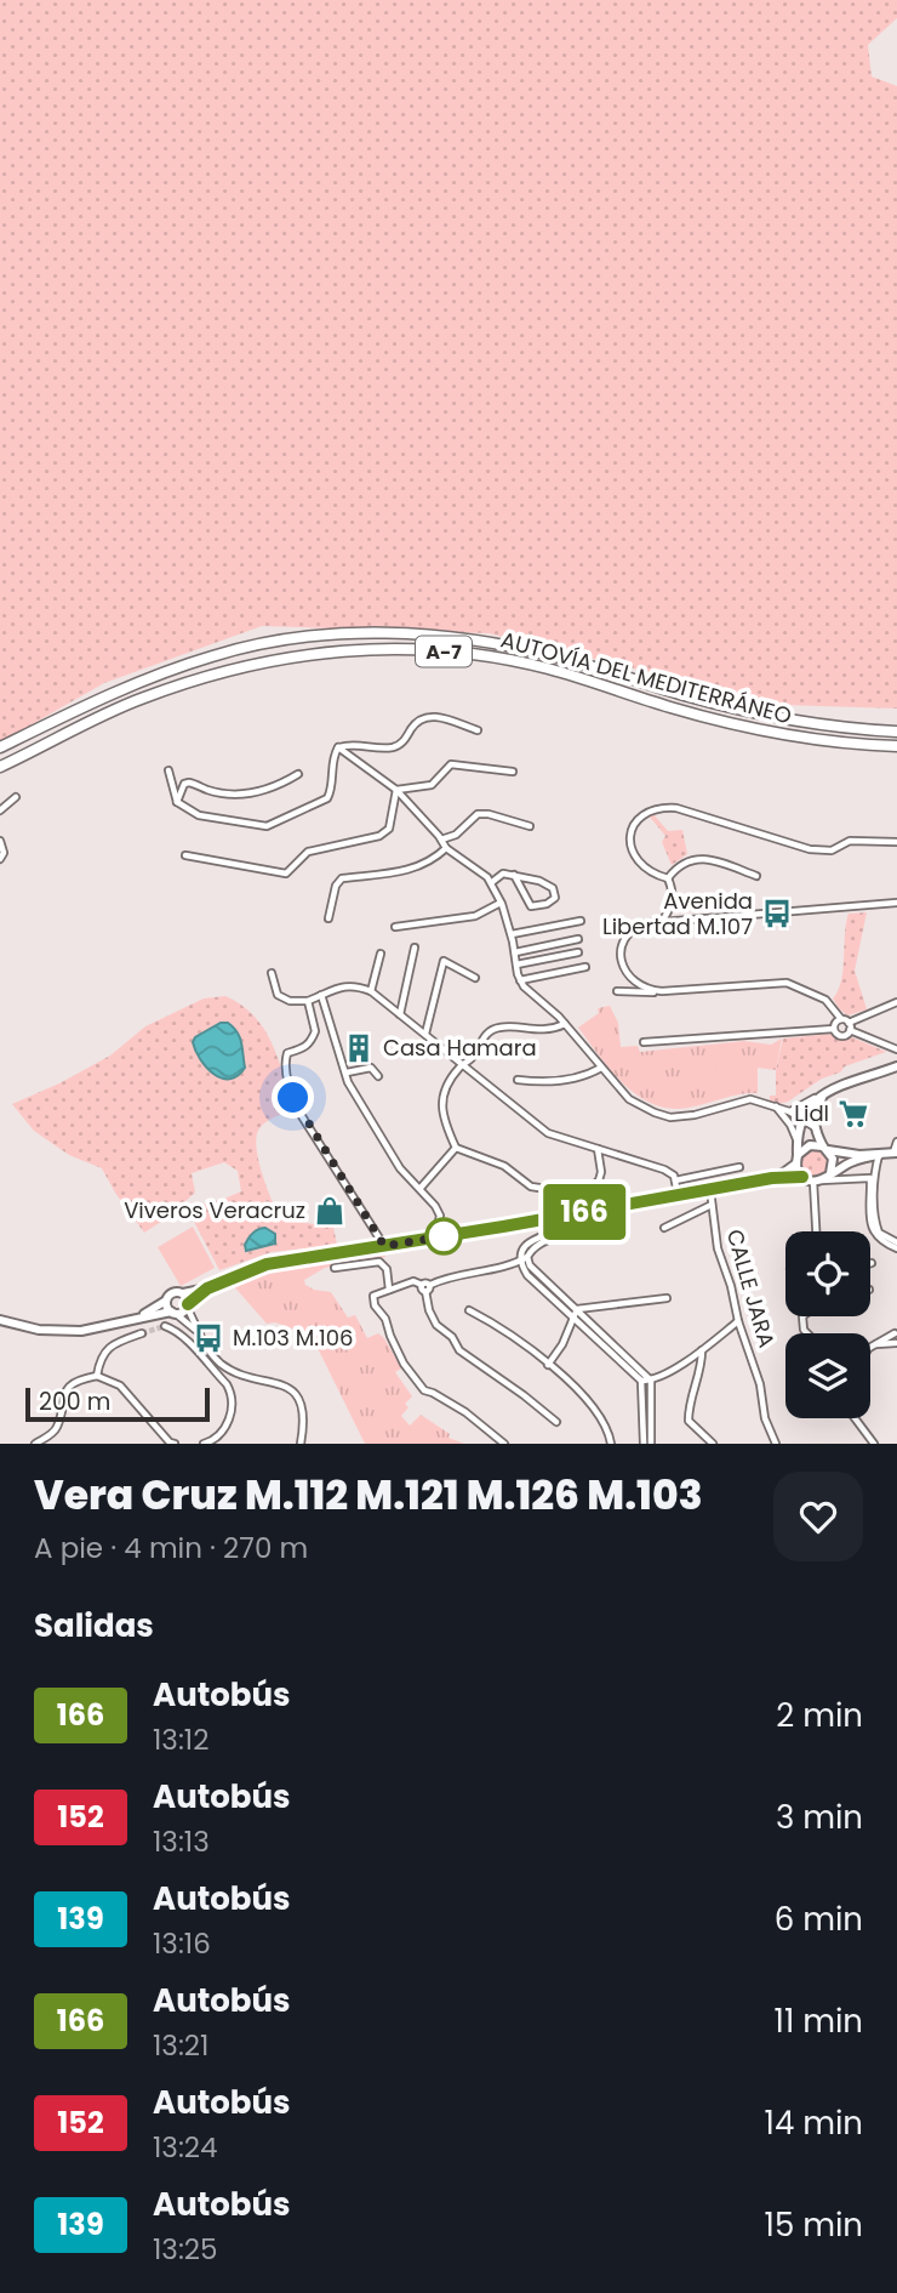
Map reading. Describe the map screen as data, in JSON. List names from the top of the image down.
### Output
{
  "streets": {
    "highway": ["A-7", "AUTOVÍA DEL MEDITERRÁNEO"],
    "street": ["CALLE JARA"]
  },
  "places": {
    "bus stop": ["Avenida Libertad M.107", "M.103 M.106"],
    "building": ["Casa Hamara"],
    "supermarket": ["Lidl"],
    "shop": ["Viveros Veracruz"]
  },
  "lines": ["bus line 166"],
  "scale_bar": "200 m",
  "page": {
    "on_map": "166",
    "scale": "200 m",
    "heading": [
      ["Vera Cruz M.112 M.121 M.126 M.103", "A pie · 4 min · 270 m"],
      "Salidas"
    ],
    "list": [
      {
        "mark": "166",
        "name": "Autobús",
        "note": "13:12",
        "value": "2 min"
      },
      {
        "mark": "152",
        "name": "Autobús",
        "note": "13:13",
        "value": "3 min"
      },
      {
        "mark": "139",
        "name": "Autobús",
        "note": "13:16",
        "value": "6 min"
      },
      {
        "mark": "166",
        "name": "Autobús",
        "note": "13:21",
        "value": "11 min"
      },
      {
        "mark": "152",
        "name": "Autobús",
        "note": "13:24",
        "value": "14 min"
      },
      {
        "mark": "139",
        "name": "Autobús",
        "note": "13:25",
        "value": "15 min"
      }
    ]
  }
}
